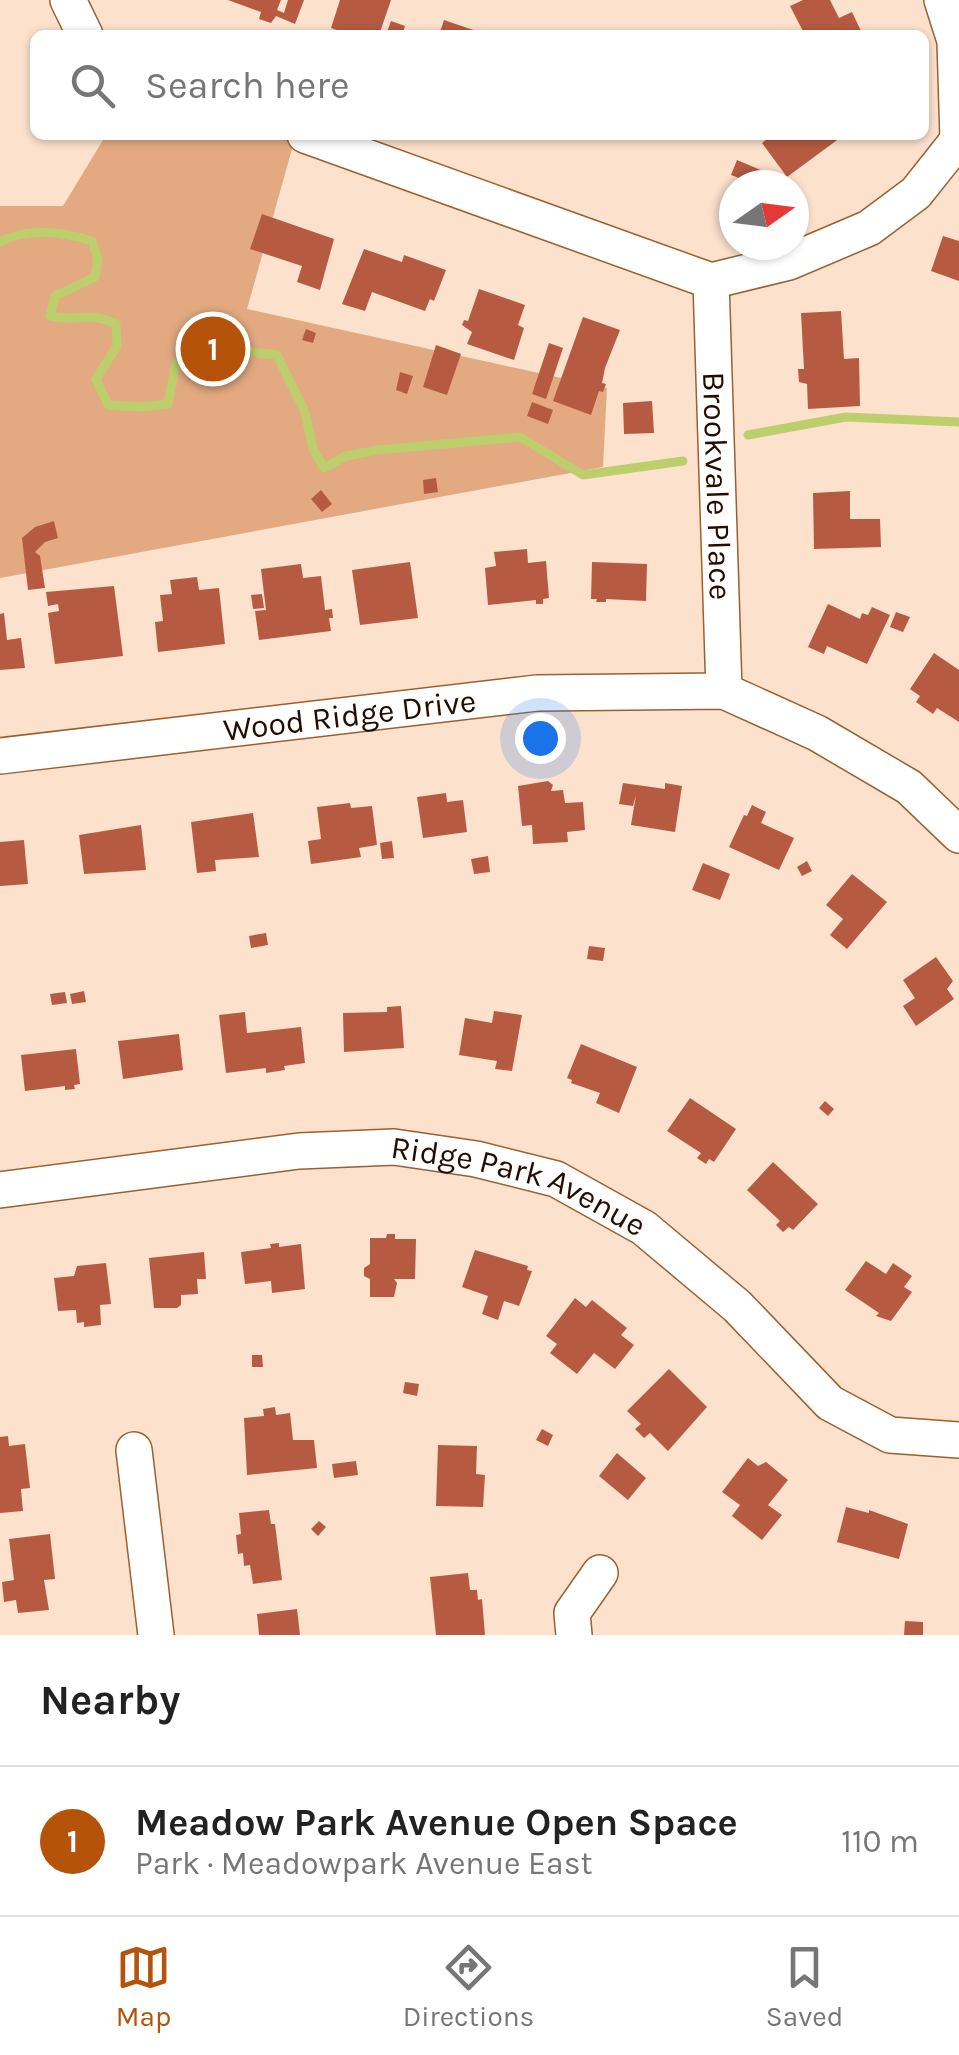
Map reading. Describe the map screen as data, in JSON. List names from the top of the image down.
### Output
{
  "streets": {
    "street": ["Brookvale Place", "Wood Ridge Drive", "Ridge Park Avenue"]
  },
  "crossings": [
    ["Brookvale Place", "Wood Ridge Drive"]
  ],
  "north": "right",
  "page": {
    "search": "Search here",
    "pins": "1",
    "heading": "Nearby",
    "list": [
      {
        "mark": "1",
        "name": "Meadow Park Avenue Open Space",
        "note": "Park · Meadowpark Avenue East",
        "value": "110 m"
      }
    ],
    "nav": ["Map", "Directions", "Saved"]
  }
}
